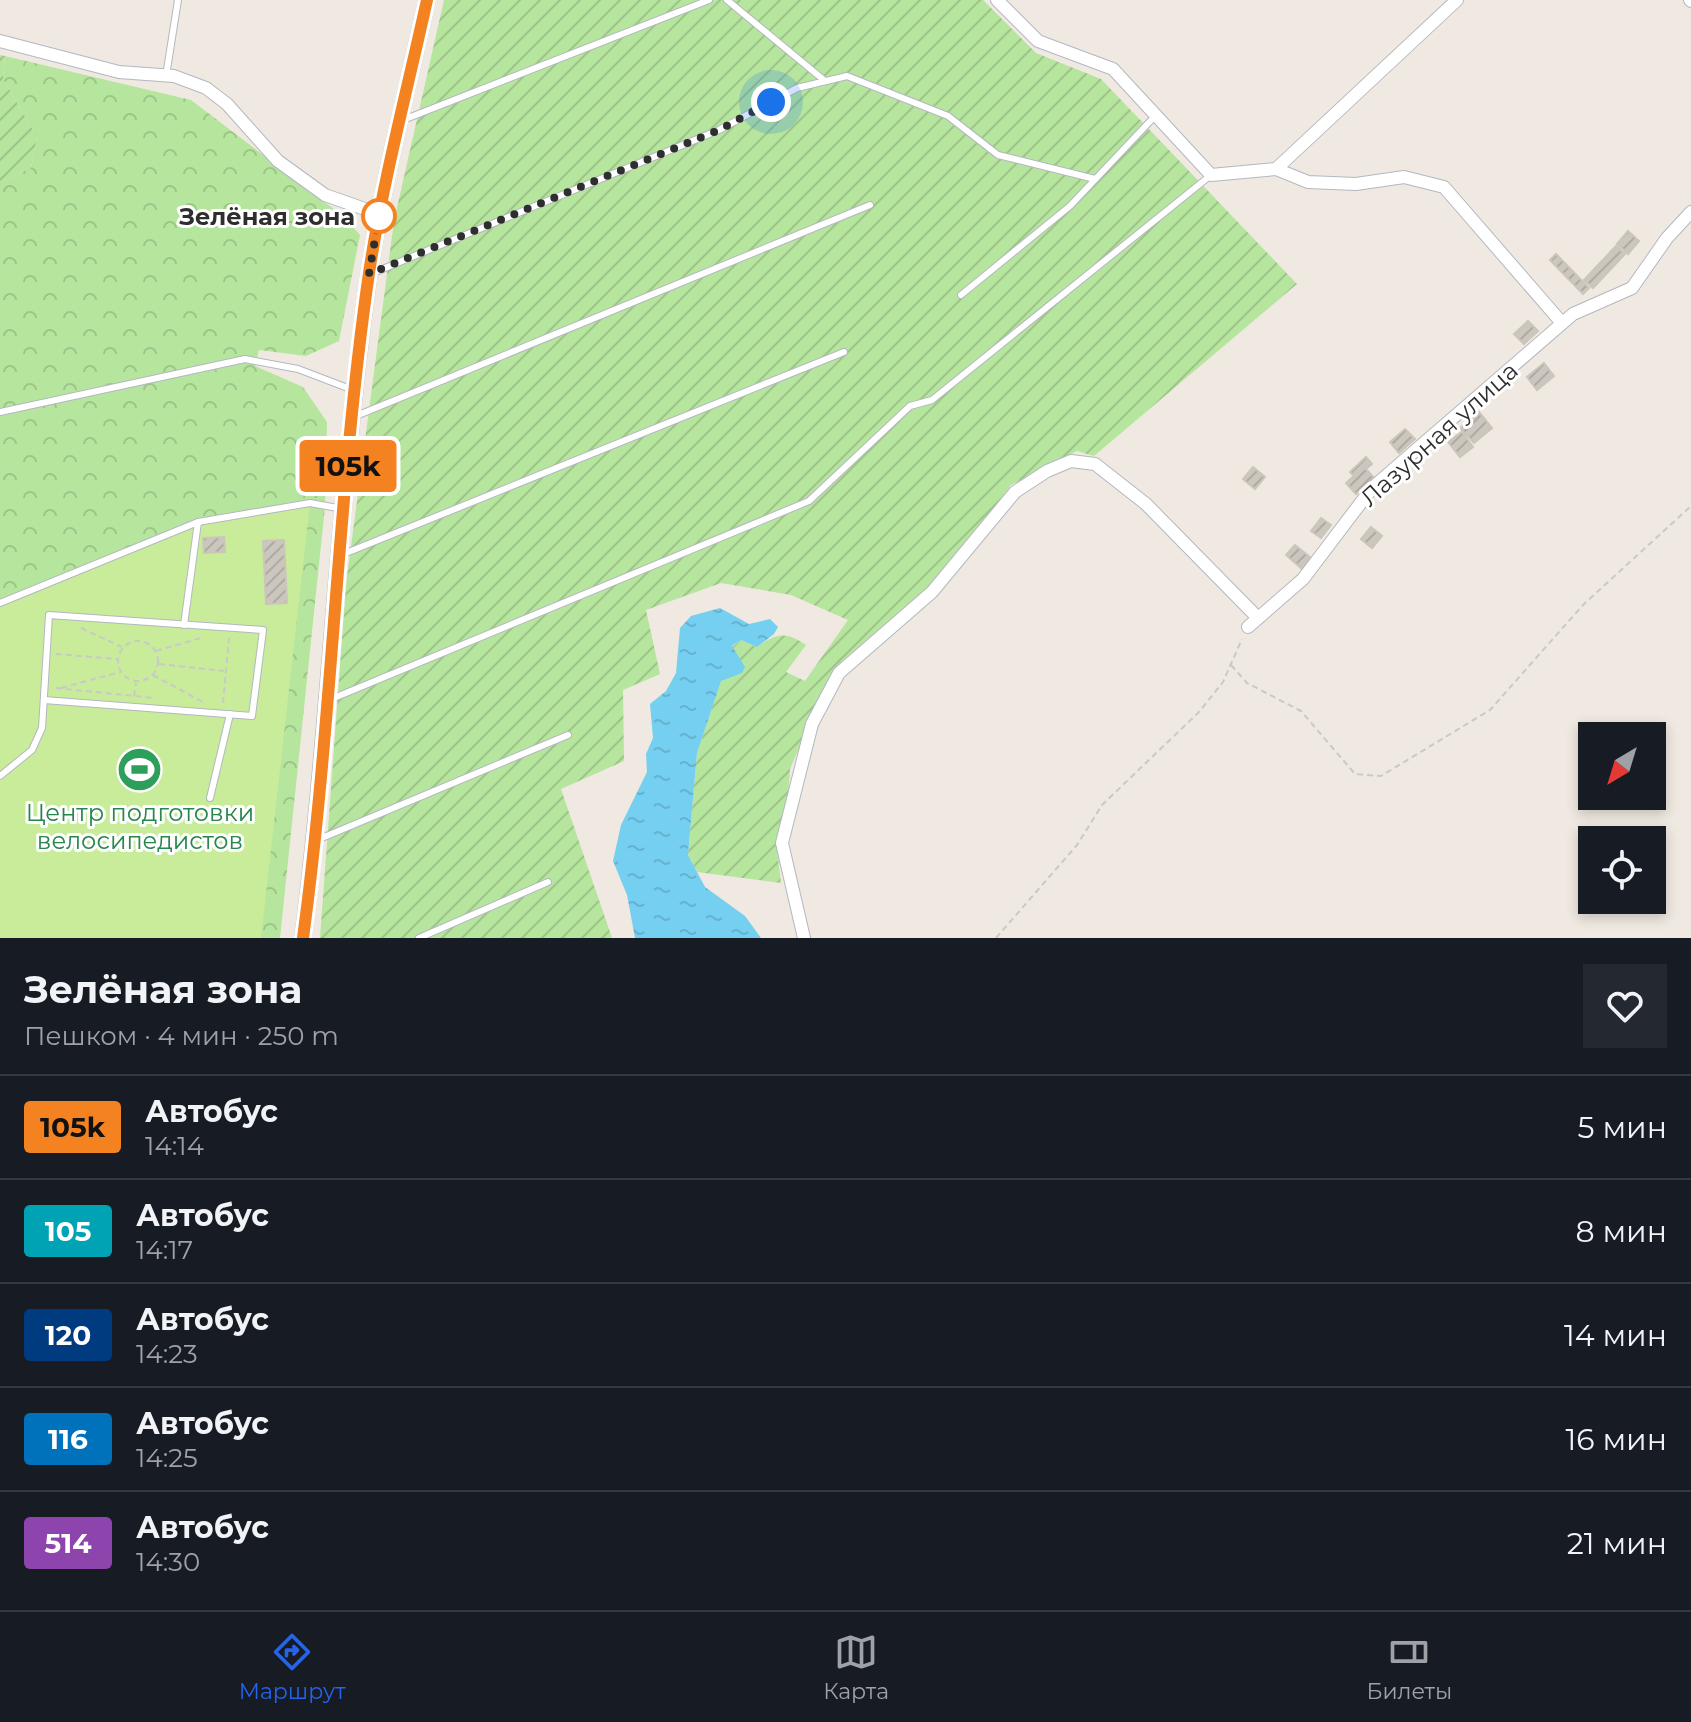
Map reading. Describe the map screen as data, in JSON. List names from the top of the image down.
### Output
{
  "streets": {
    "street": ["Лазурная улица"]
  },
  "places": {
    "other": ["Зелёная зона"],
    "sports": ["Центр подготовки велосипедистов"]
  },
  "lines": ["bus line 105k"],
  "north": "bottom left",
  "page": {
    "on_map": "105k",
    "heading": ["Зелёная зона", "Пешком · 4 мин · 250 m"],
    "list": [
      {
        "mark": "105k",
        "name": "Автобус",
        "note": "14:14",
        "value": "5 мин"
      },
      {
        "mark": "105",
        "name": "Автобус",
        "note": "14:17",
        "value": "8 мин"
      },
      {
        "mark": "120",
        "name": "Автобус",
        "note": "14:23",
        "value": "14 мин"
      },
      {
        "mark": "116",
        "name": "Автобус",
        "note": "14:25",
        "value": "16 мин"
      },
      {
        "mark": "514",
        "name": "Автобус",
        "note": "14:30",
        "value": "21 мин"
      }
    ],
    "tabs": ["Маршрут", "Карта", "Билеты"]
  }
}
